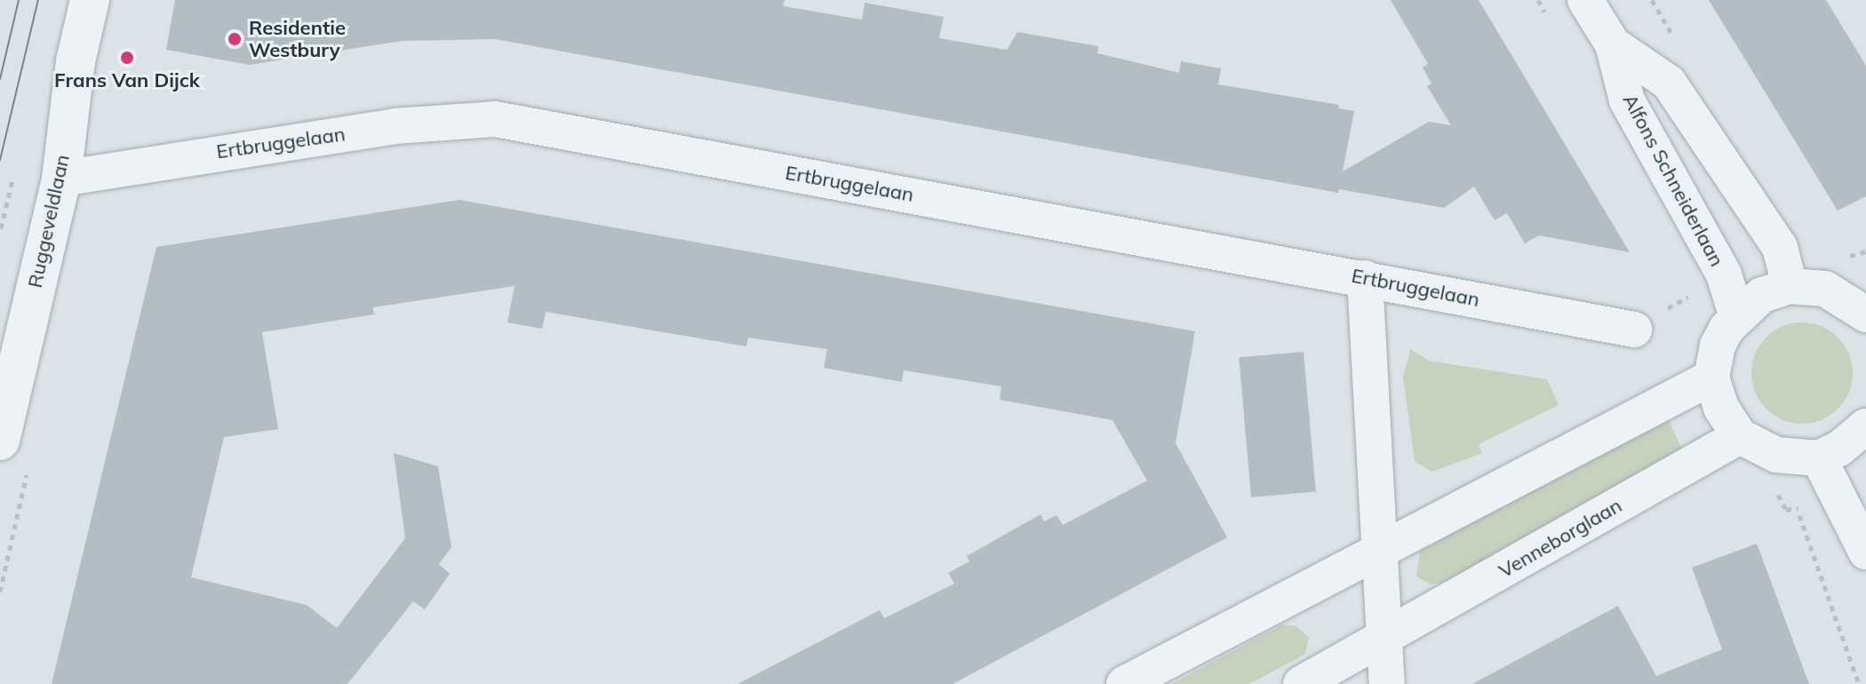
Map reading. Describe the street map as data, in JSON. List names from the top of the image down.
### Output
{
  "streets": {
    "street": [
      "Ertbruggelaan",
      "Alfons Schneiderlaan",
      "Ruggeveldlaan",
      "Venneborglaan"
    ]
  },
  "crossings": [
    ["Ertbruggelaan", "Ruggeveldlaan"]
  ],
  "places": ["Residentie Westbury", "Frans Van Dijck"]
}
